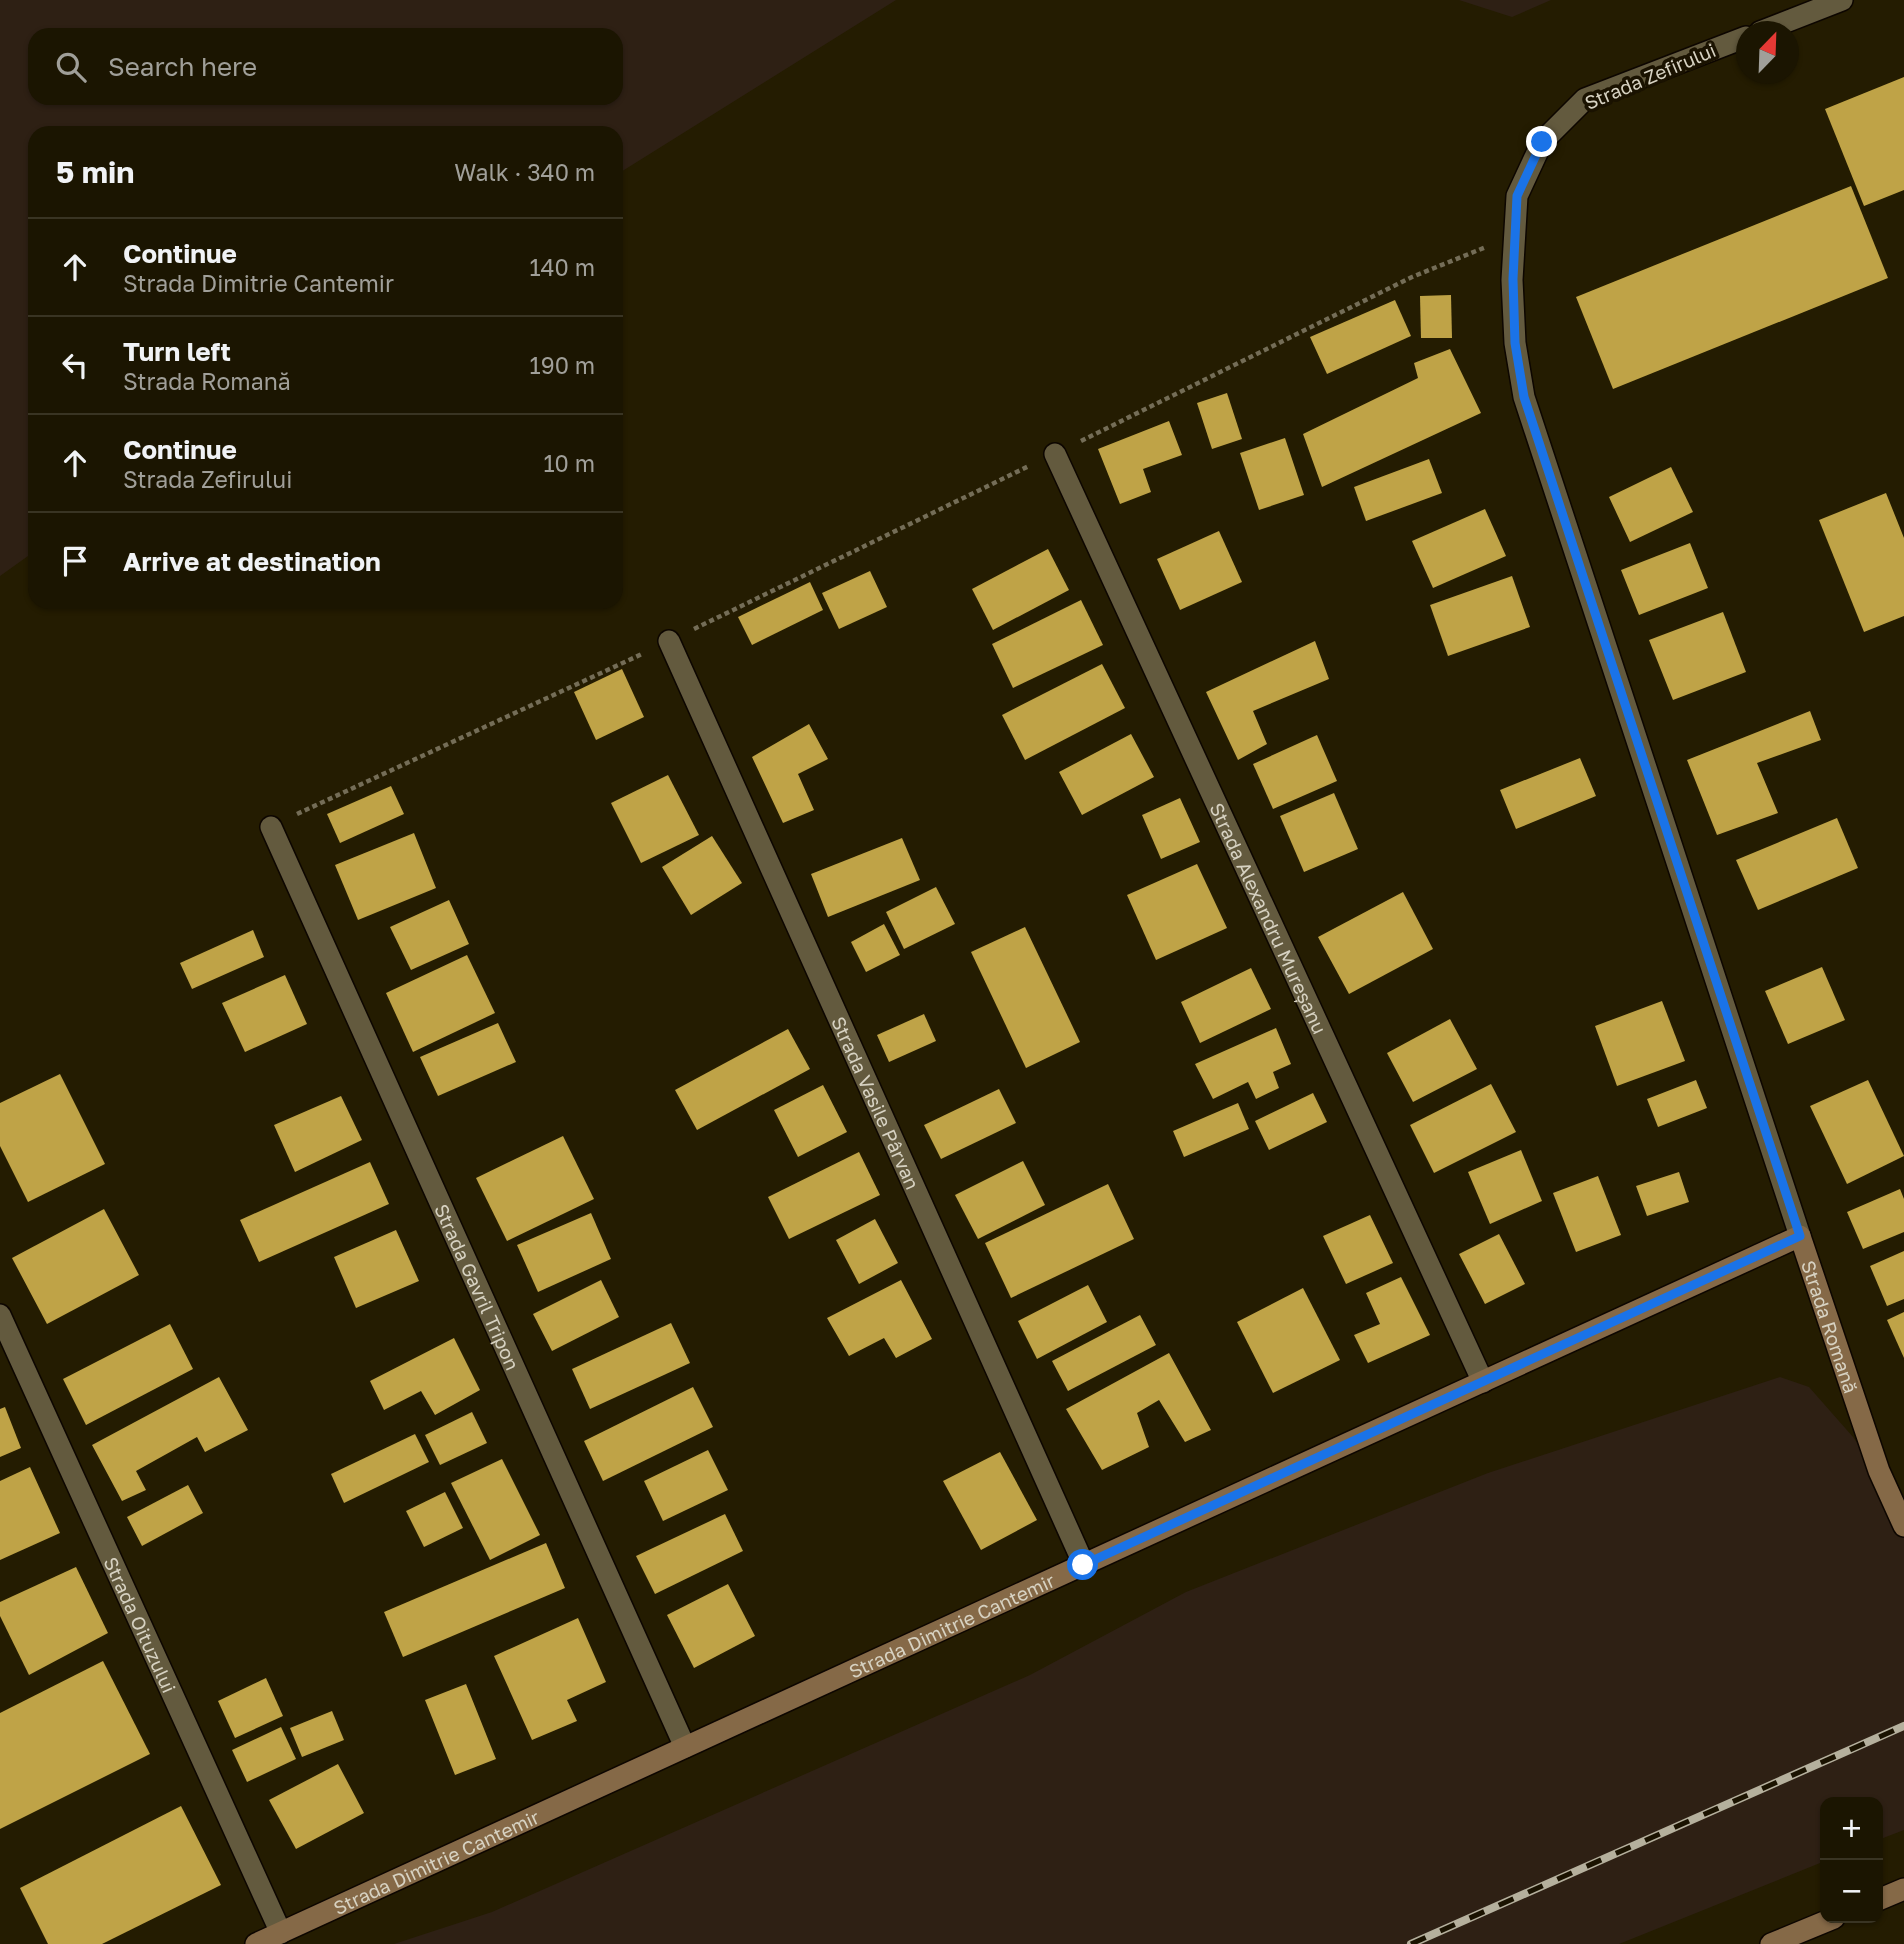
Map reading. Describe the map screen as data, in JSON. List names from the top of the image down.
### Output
{
  "streets": {
    "street": [
      "Strada Zefirului",
      "Strada Alexandru Mureșanu",
      "Strada Vasile Pârvan",
      "Strada Gavril Tripon",
      "Strada Romană",
      "Strada Oituzului",
      "Strada Dimitrie Cantemir"
    ]
  },
  "crossings": [
    ["Strada Zefirului", "Strada Romană"],
    ["Strada Alexandru Mureșanu", "Strada Dimitrie Cantemir"],
    ["Strada Vasile Pârvan", "Strada Dimitrie Cantemir"],
    ["Strada Gavril Tripon", "Strada Dimitrie Cantemir"],
    ["Strada Romană", "Strada Dimitrie Cantemir"],
    ["Strada Oituzului", "Strada Dimitrie Cantemir"]
  ],
  "north": "top right",
  "page": {
    "search": "Search here",
    "heading": ["5 min", "Walk · 340 m"],
    "list": [
      ["Continue", "Strada Dimitrie Cantemir", "140 m"],
      ["Turn left", "Strada Romană", "190 m"],
      ["Continue", "Strada Zefirului", "10 m"],
      "Arrive at destination"
    ],
    "map_buttons": ["+", "−"]
  }
}
